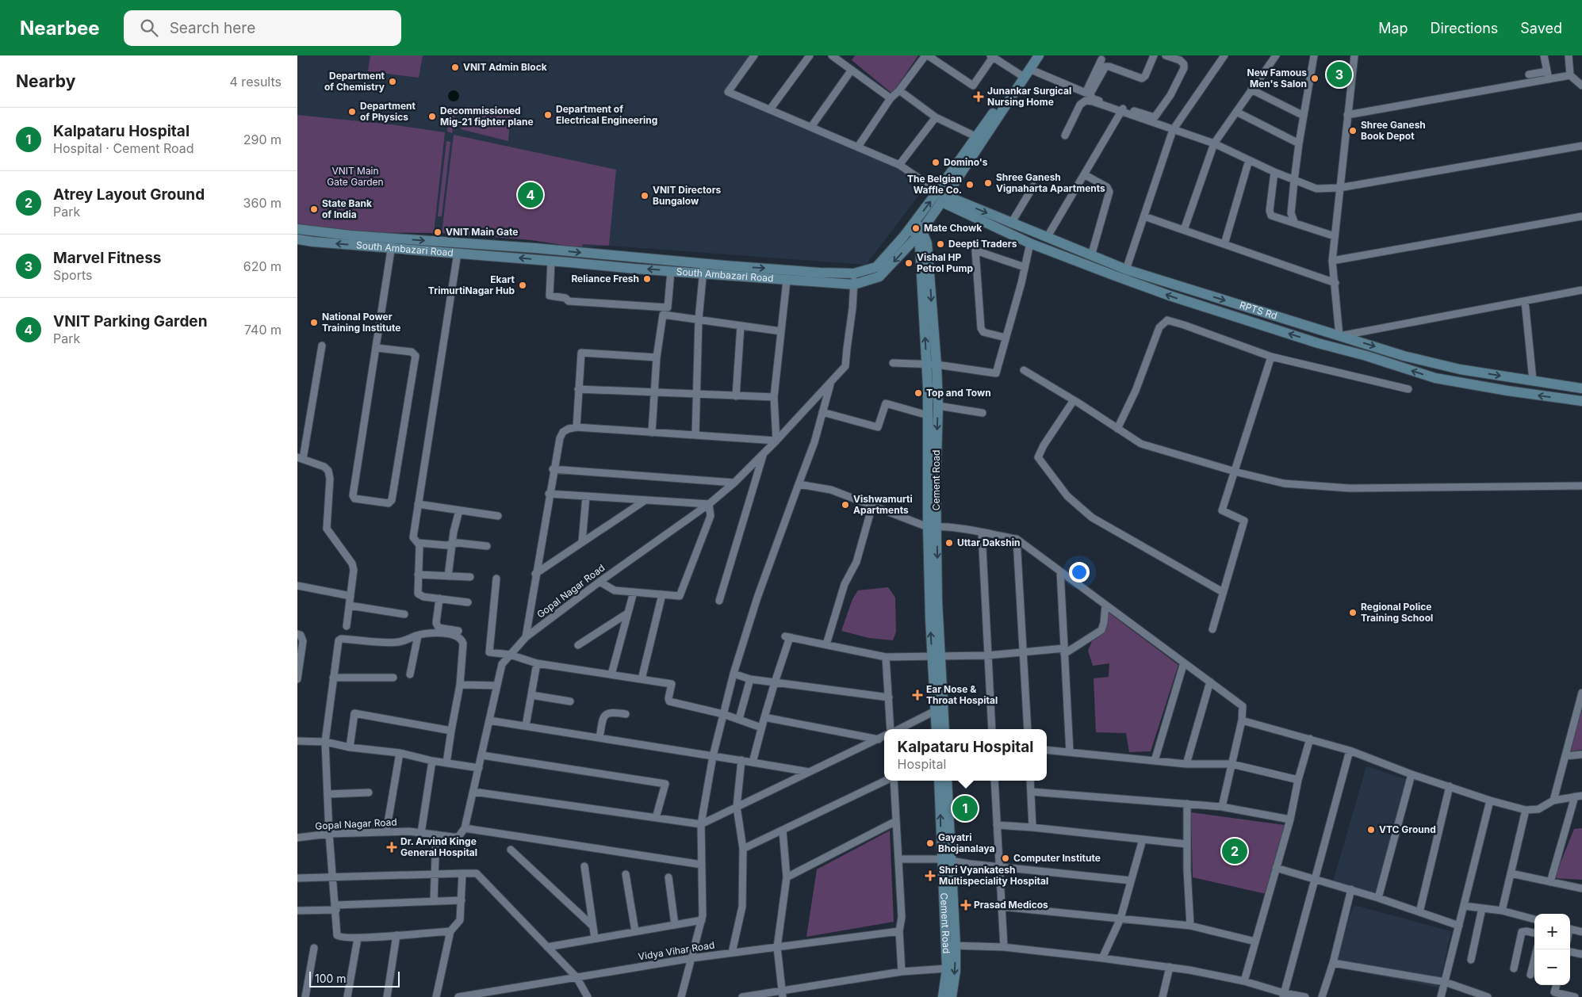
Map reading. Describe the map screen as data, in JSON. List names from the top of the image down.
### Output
{
  "streets": {
    "main road": ["South Ambazari Road", "RPTS Rd", "Cement Road"],
    "street": ["Gopal Nagar Road", "Vidya Vihar Road"]
  },
  "crossings": [
    ["South Ambazari Road", "RPTS Rd"],
    ["South Ambazari Road", "Cement Road"],
    ["South Ambazari Road", "Gopal Nagar Road"]
  ],
  "parks": ["VNIT Main Gate Garden"],
  "places": {
    "other": [
      "VNIT Admin Block",
      "New Famous Men's Salon",
      "Department of Chemistry",
      "Department of Physics",
      "Department of Electrical Engineering",
      "Decommissioned Mig-21 fighter plane",
      "Shree Ganesh Book Depot",
      "Domino's",
      "Shree Ganesh Vignaharta Apartments",
      "The Belgian Waffle Co.",
      "VNIT Directors Bungalow",
      "State Bank of India",
      "Mate Chowk",
      "VNIT Main Gate",
      "Deepti Traders",
      "Vishal HP Petrol Pump",
      "Reliance Fresh",
      "Ekart TrimurtiNagar Hub",
      "National Power Training Institute",
      "Top and Town",
      "Vishwamurti Apartments",
      "Uttar Dakshin",
      "Regional Police Training School",
      "VTC Ground",
      "Gayatri Bhojanalaya",
      "Computer Institute"
    ],
    "health": [
      "Junankar Surgical Nursing Home",
      "Ear Nose & Throat Hospital",
      "Dr. Arvind Kinge General Hospital",
      "Shri Vyankatesh Multispeciality Hospital",
      "Prasad Medicos"
    ]
  },
  "scale_bar": "100 m",
  "page": {
    "header": "Nearbee",
    "search": "Search here",
    "nav": ["Map", "Directions", "Saved"],
    "heading": ["Nearby", "4 results"],
    "pins": [
      "3",
      "4",
      "1",
      "2"
    ],
    "list": [
      {
        "mark": "1",
        "name": "Kalpataru Hospital",
        "note": "Hospital · Cement Road",
        "value": "290 m"
      },
      {
        "mark": "2",
        "name": "Atrey Layout Ground",
        "note": "Park",
        "value": "360 m"
      },
      {
        "mark": "3",
        "name": "Marvel Fitness",
        "note": "Sports",
        "value": "620 m"
      },
      {
        "mark": "4",
        "name": "VNIT Parking Garden",
        "note": "Park",
        "value": "740 m"
      }
    ],
    "popup": ["Kalpataru Hospital", "Hospital"],
    "map_buttons": ["+", "−"],
    "scale": "100 m"
  }
}
